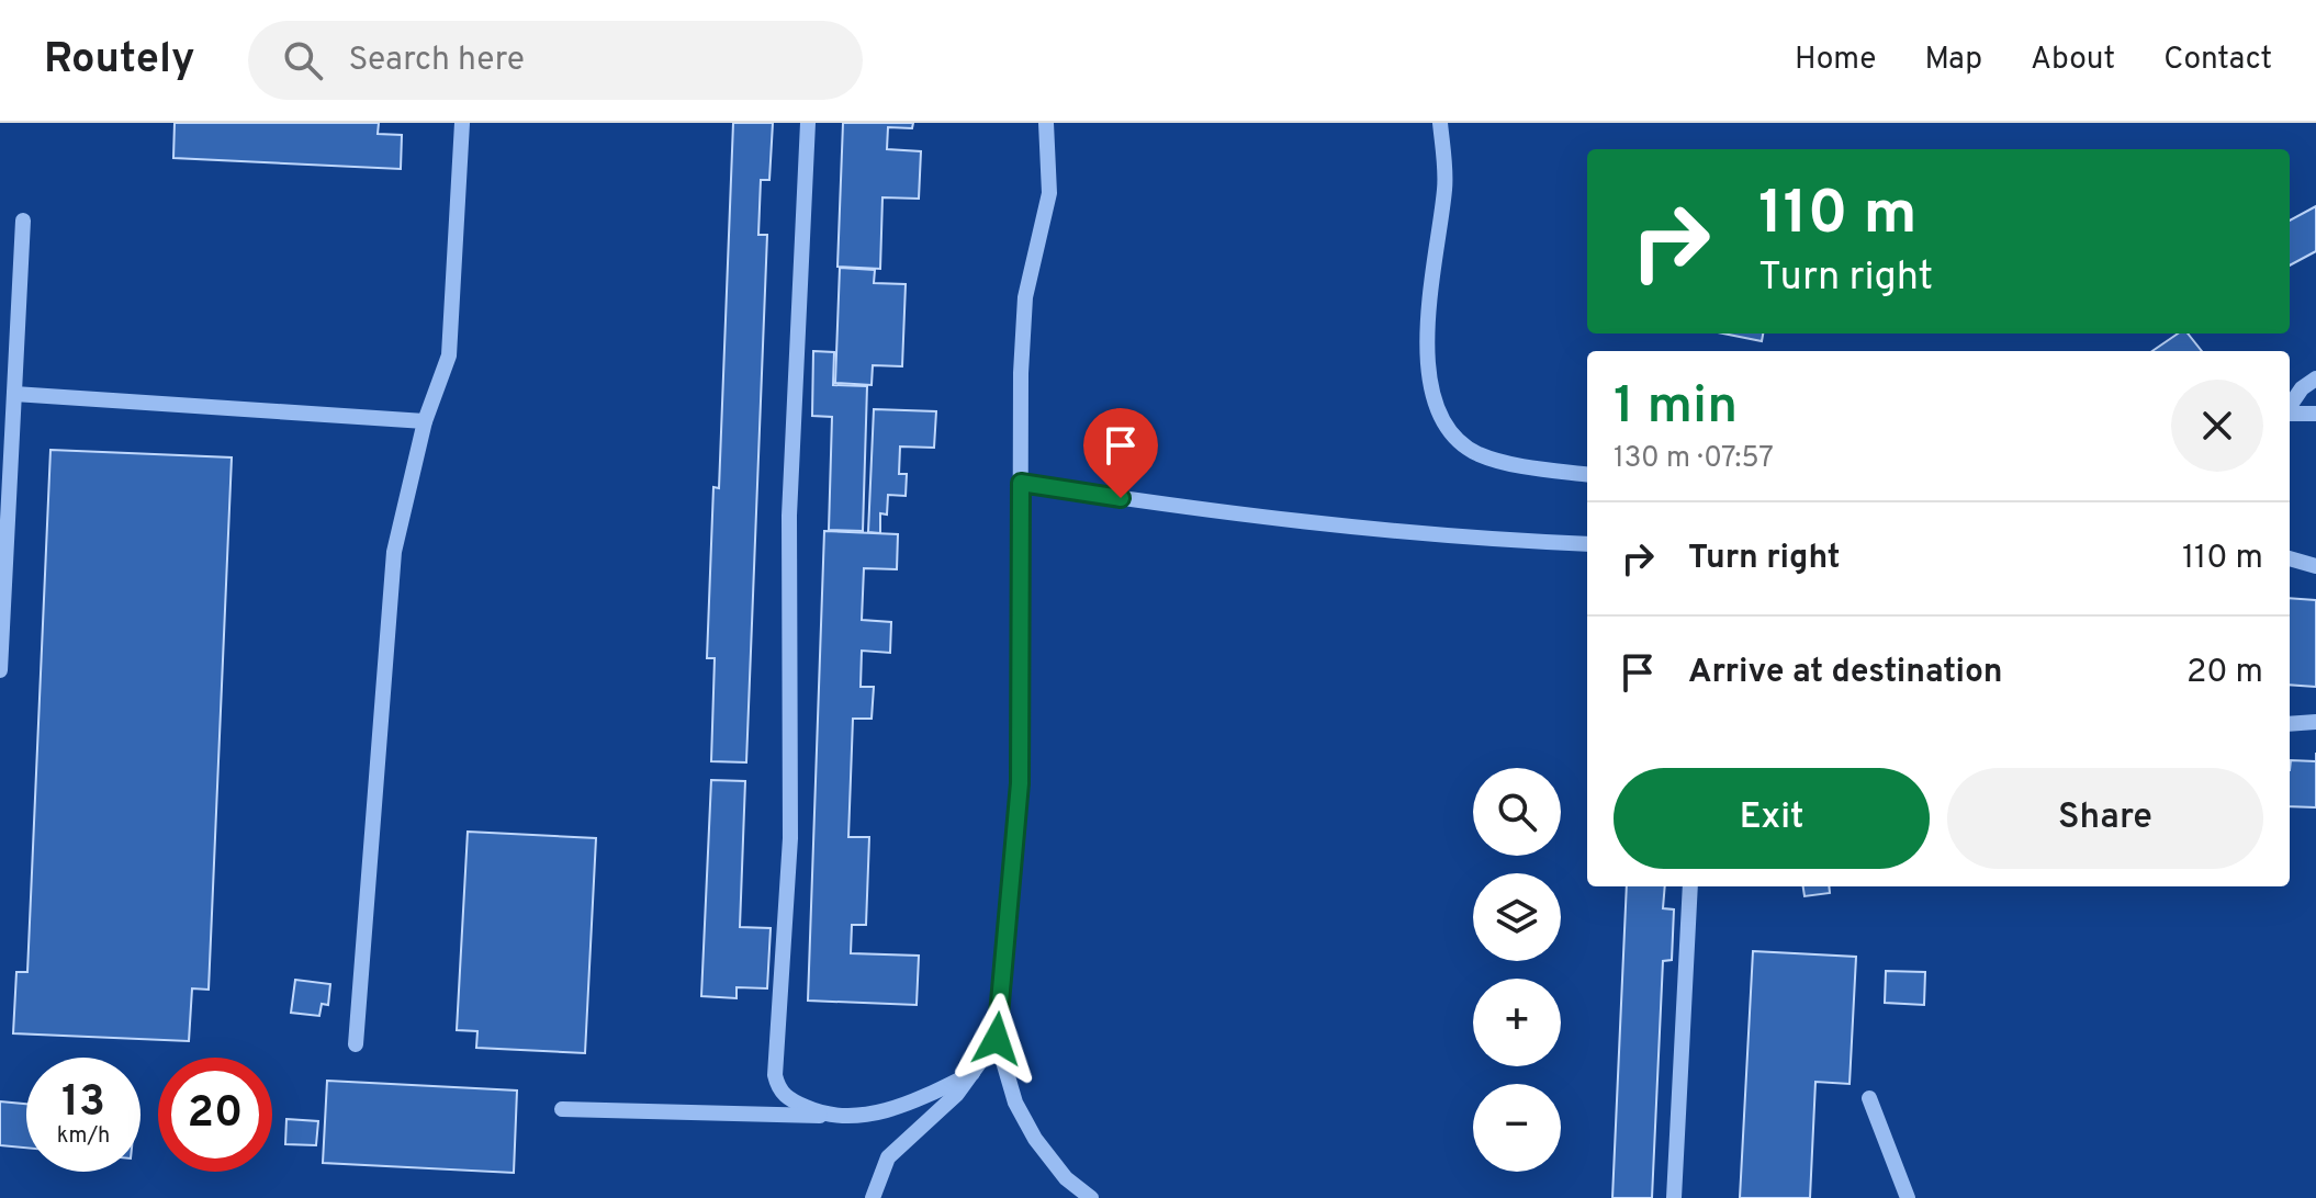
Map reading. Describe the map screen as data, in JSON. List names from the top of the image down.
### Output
{
  "page": {
    "header": "Routely",
    "search": "Search here",
    "nav": [
      "Home",
      "Map",
      "About",
      "Contact"
    ],
    "turn": ["110 m", "Turn right"],
    "heading": ["1 min", "130 m · 07:57"],
    "list": [
      {
        "name": "Turn right",
        "value": "110 m"
      },
      {
        "name": "Arrive at destination",
        "value": "20 m"
      }
    ],
    "buttons": ["Exit", "Share"],
    "map_buttons": ["+", "−"],
    "speed": "13 km/h",
    "limit": "20"
  }
}
